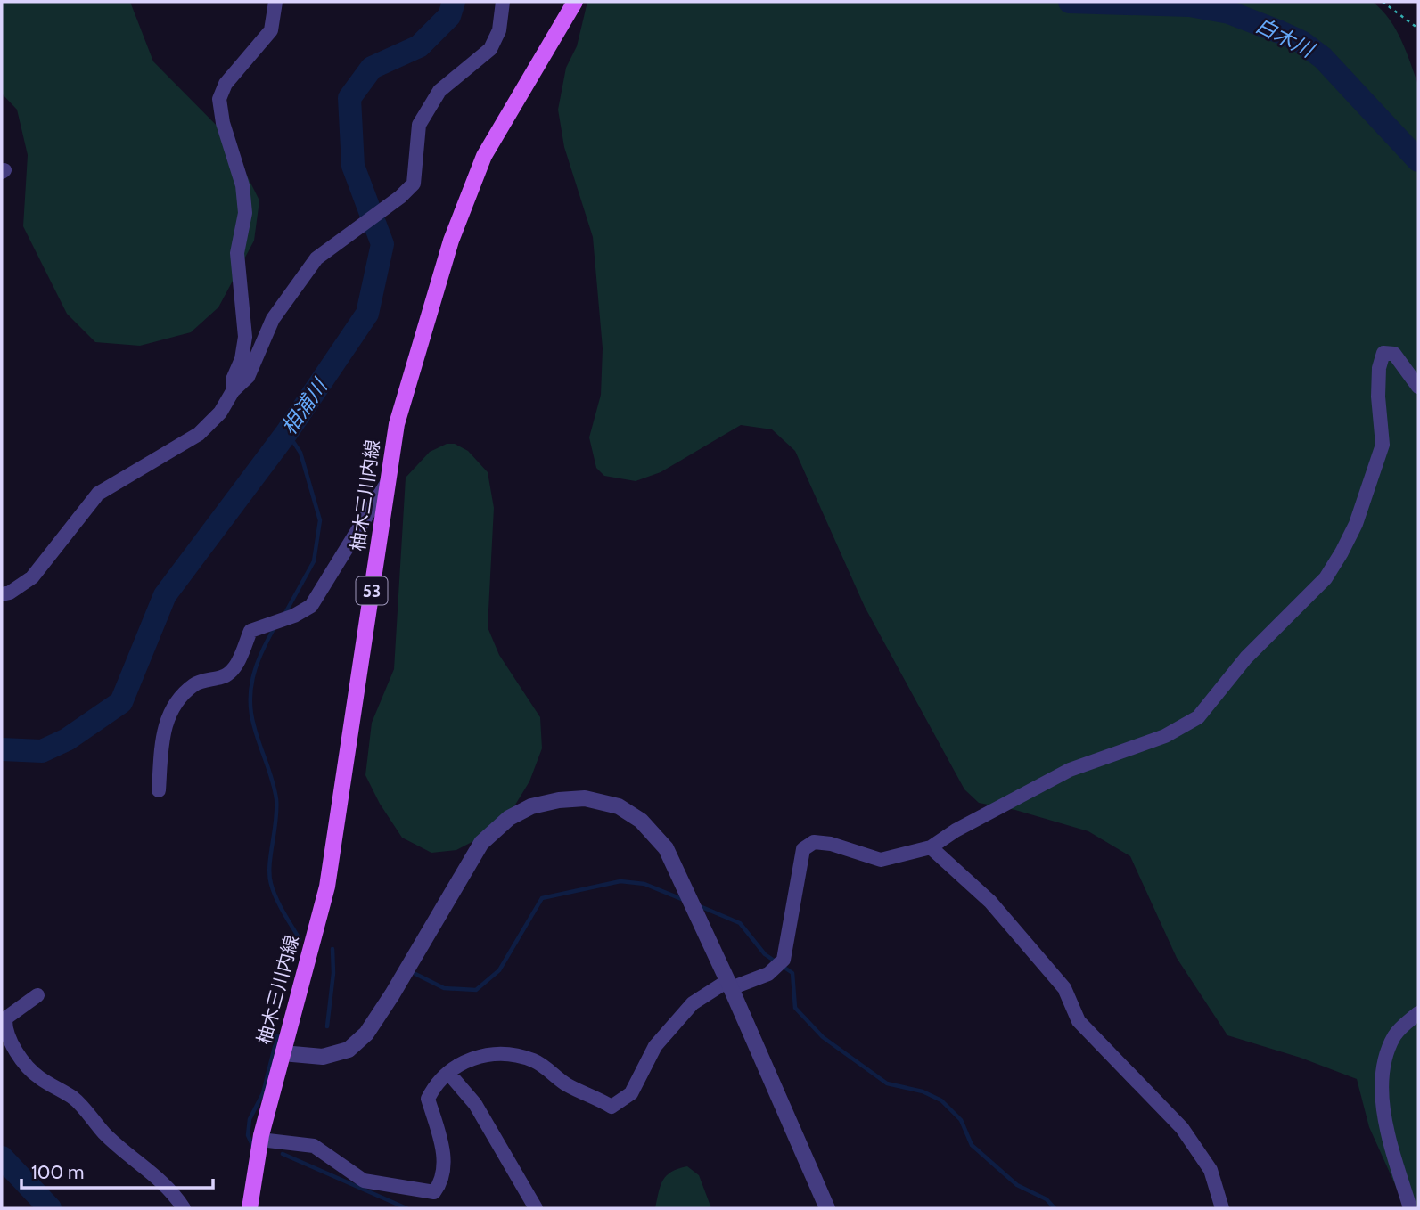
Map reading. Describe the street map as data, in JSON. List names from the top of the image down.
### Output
{
  "streets": {
    "main road": ["柚木三川内線", "53"]
  },
  "water": ["白木川", "相浦川"],
  "scale_bar": "100 m"
}
